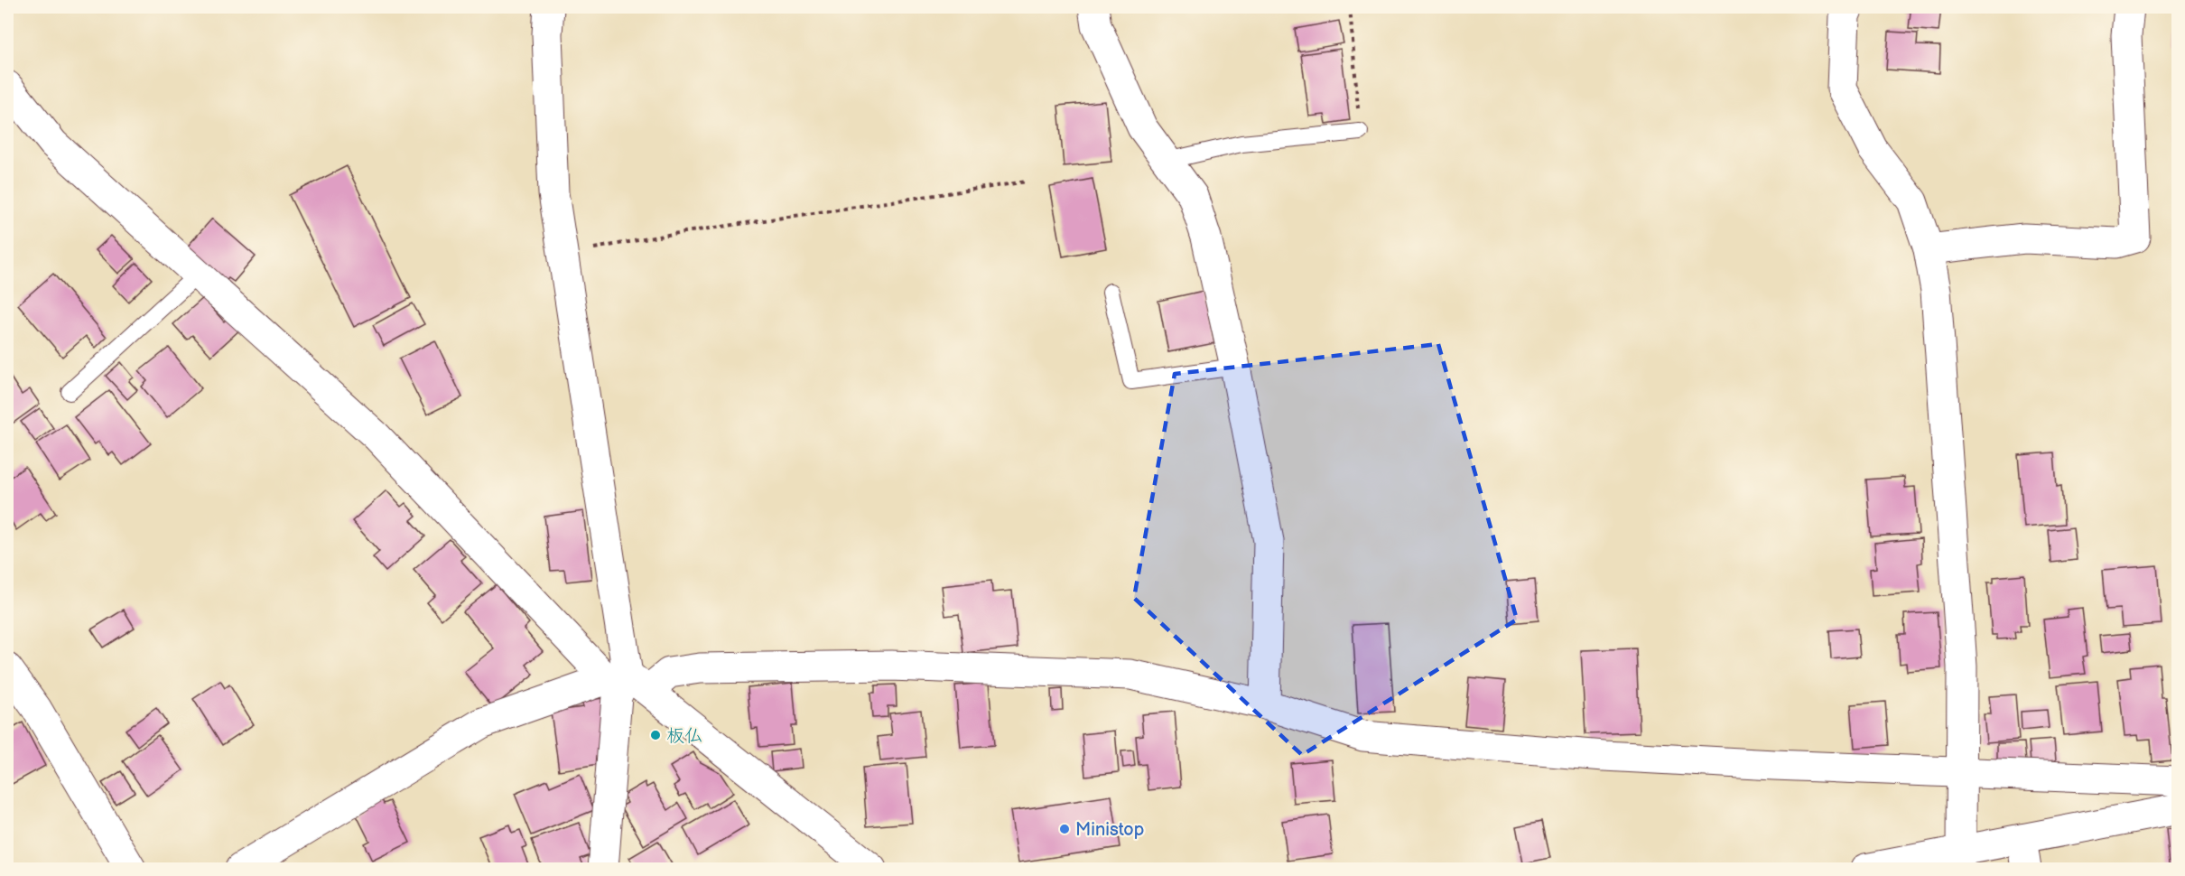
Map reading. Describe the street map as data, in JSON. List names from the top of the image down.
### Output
{
  "places": ["板仏", "Ministop"]
}
